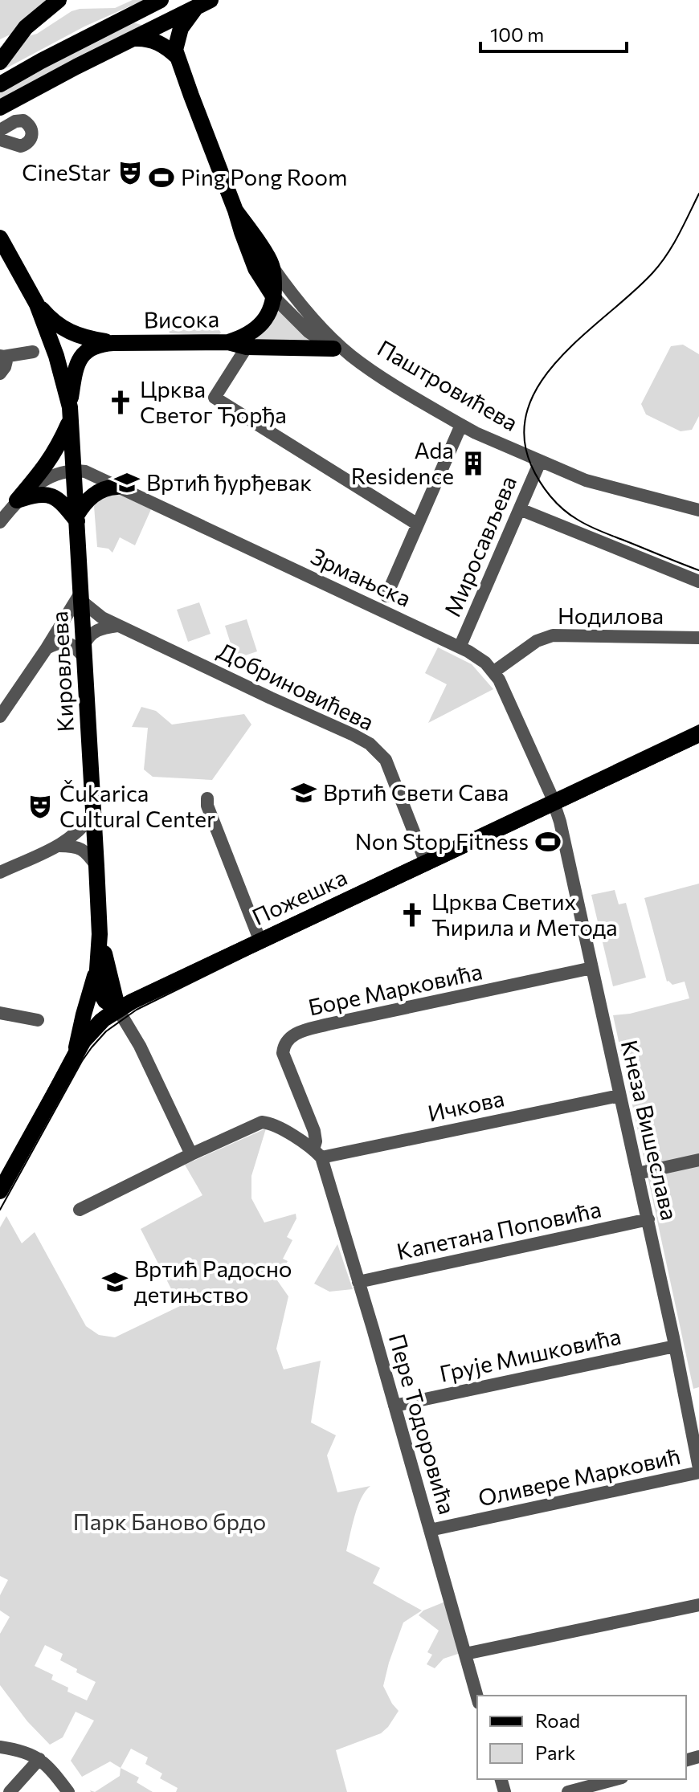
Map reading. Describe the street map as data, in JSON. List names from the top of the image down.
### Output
{
  "streets": {
    "main road": [
      "Висока",
      "Паштровићева",
      "Кировљева",
      "Пожешка"
    ],
    "street": [
      "Миросављева",
      "Зрмањска",
      "Нодилова",
      "Добриновићева",
      "Боре Марковића",
      "Ичкова",
      "Кнеза Вишеслава",
      "Капетана Поповића",
      "Грује Мишковића",
      "Пере Тодоровића",
      "Оливере Марковић"
    ]
  },
  "crossings": [
    ["Висока", "Паштровићева"],
    ["Висока", "Кировљева"],
    ["Паштровићева", "Миросављева"],
    ["Миросављева", "Зрмањска"],
    ["Зрмањска", "Нодилова"],
    ["Зрмањска", "Кировљева"],
    ["Зрмањска", "Пожешка"],
    ["Зрмањска", "Кнеза Вишеслава"],
    ["Кировљева", "Добриновићева"],
    ["Кировљева", "Пожешка"],
    ["Добриновићева", "Пожешка"],
    ["Пожешка", "Кнеза Вишеслава"],
    ["Боре Марковића", "Ичкова"],
    ["Боре Марковића", "Кнеза Вишеслава"],
    ["Боре Марковића", "Пере Тодоровића"],
    ["Ичкова", "Кнеза Вишеслава"],
    ["Ичкова", "Пере Тодоровића"],
    ["Кнеза Вишеслава", "Капетана Поповића"],
    ["Кнеза Вишеслава", "Грује Мишковића"],
    ["Кнеза Вишеслава", "Оливере Марковић"],
    ["Капетана Поповића", "Пере Тодоровића"],
    ["Грује Мишковића", "Пере Тодоровића"],
    ["Пере Тодоровића", "Оливере Марковић"]
  ],
  "parks": ["Парк Баново брдо"],
  "places": {
    "theatre": ["CineStar", "Čukarica Cultural Center"],
    "sports": ["Ping Pong Room", "Non Stop Fitness"],
    "church": ["Црква Светог Ђорђа", "Црква Светих Ћирила и Метода"],
    "building": ["Ada Residence"],
    "school or university": ["Вртић ђурђевак", "Вртић Свети Сава", "Вртић Радосно детињство"]
  },
  "legend": ["Road", "Park"],
  "scale_bar": "100 m"
}
